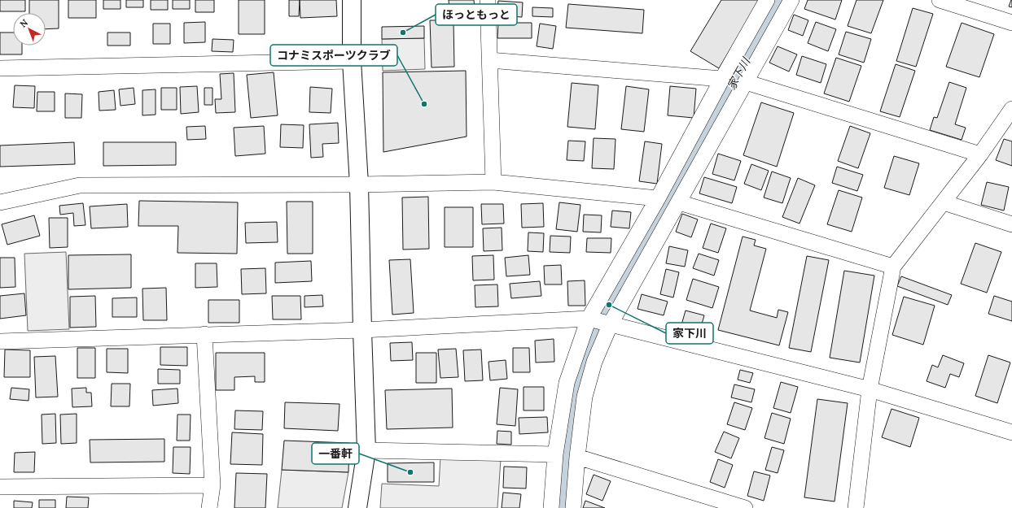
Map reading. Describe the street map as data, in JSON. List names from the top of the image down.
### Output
{
  "water": ["家下川"],
  "places": [
    "ほっともっと",
    "コナミスポーツクラブ",
    "家下川",
    "一番軒"
  ],
  "north": "top left"
}
